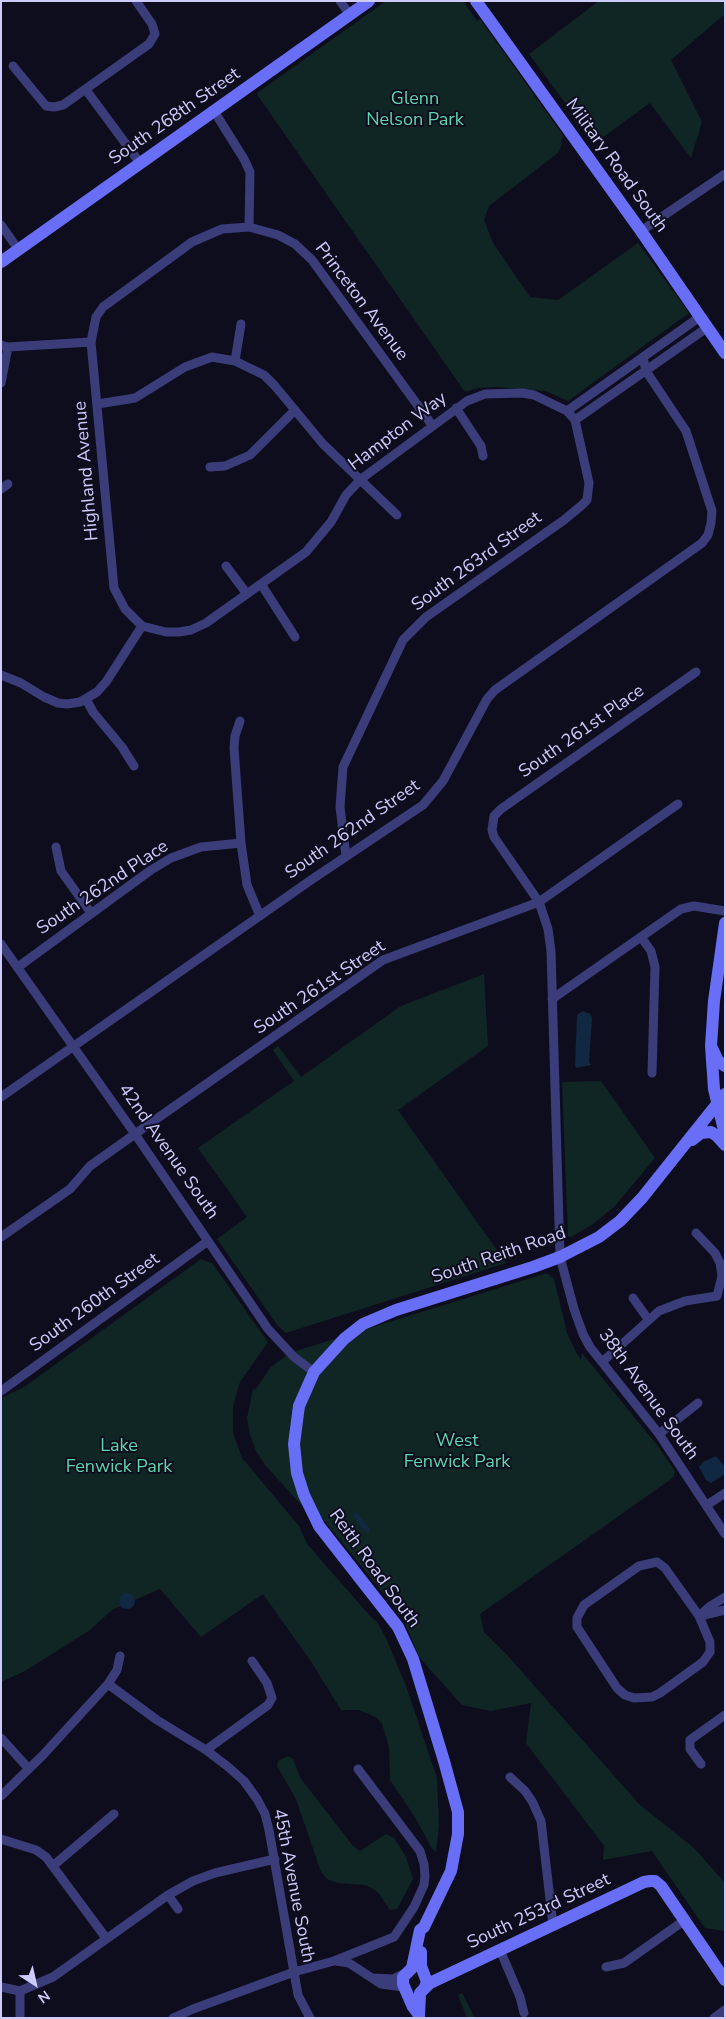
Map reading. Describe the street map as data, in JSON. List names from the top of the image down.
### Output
{
  "streets": {
    "main road": [
      "South 268th Street",
      "Military Road South",
      "South Reith Road",
      "Reith Road South",
      "South 253rd Street"
    ],
    "street": [
      "Princeton Avenue",
      "Hampton Way",
      "Highland Avenue",
      "South 263rd Street",
      "South 261st Place",
      "South 262nd Street",
      "South 262nd Place",
      "South 261st Street",
      "42nd Avenue South",
      "South 260th Street",
      "38th Avenue South",
      "45th Avenue South"
    ]
  },
  "crossings": [
    ["Princeton Avenue", "Hampton Way"],
    ["Princeton Avenue", "Highland Avenue"],
    ["Hampton Way", "Highland Avenue"],
    ["Hampton Way", "South 263rd Street"],
    ["South 263rd Street", "South 262nd Street"],
    ["South 261st Place", "38th Avenue South"],
    ["South 262nd Street", "42nd Avenue South"],
    ["South 262nd Place", "42nd Avenue South"],
    ["South 261st Street", "42nd Avenue South"],
    ["South 261st Street", "38th Avenue South"],
    ["42nd Avenue South", "South Reith Road"],
    ["42nd Avenue South", "South 260th Street"],
    ["42nd Avenue South", "Reith Road South"],
    ["South Reith Road", "38th Avenue South"],
    ["South Reith Road", "Reith Road South"],
    ["Reith Road South", "South 253rd Street"]
  ],
  "parks": ["Glenn Nelson Park", "West Fenwick Park", "Lake Fenwick Park"],
  "north": "bottom right"
}
